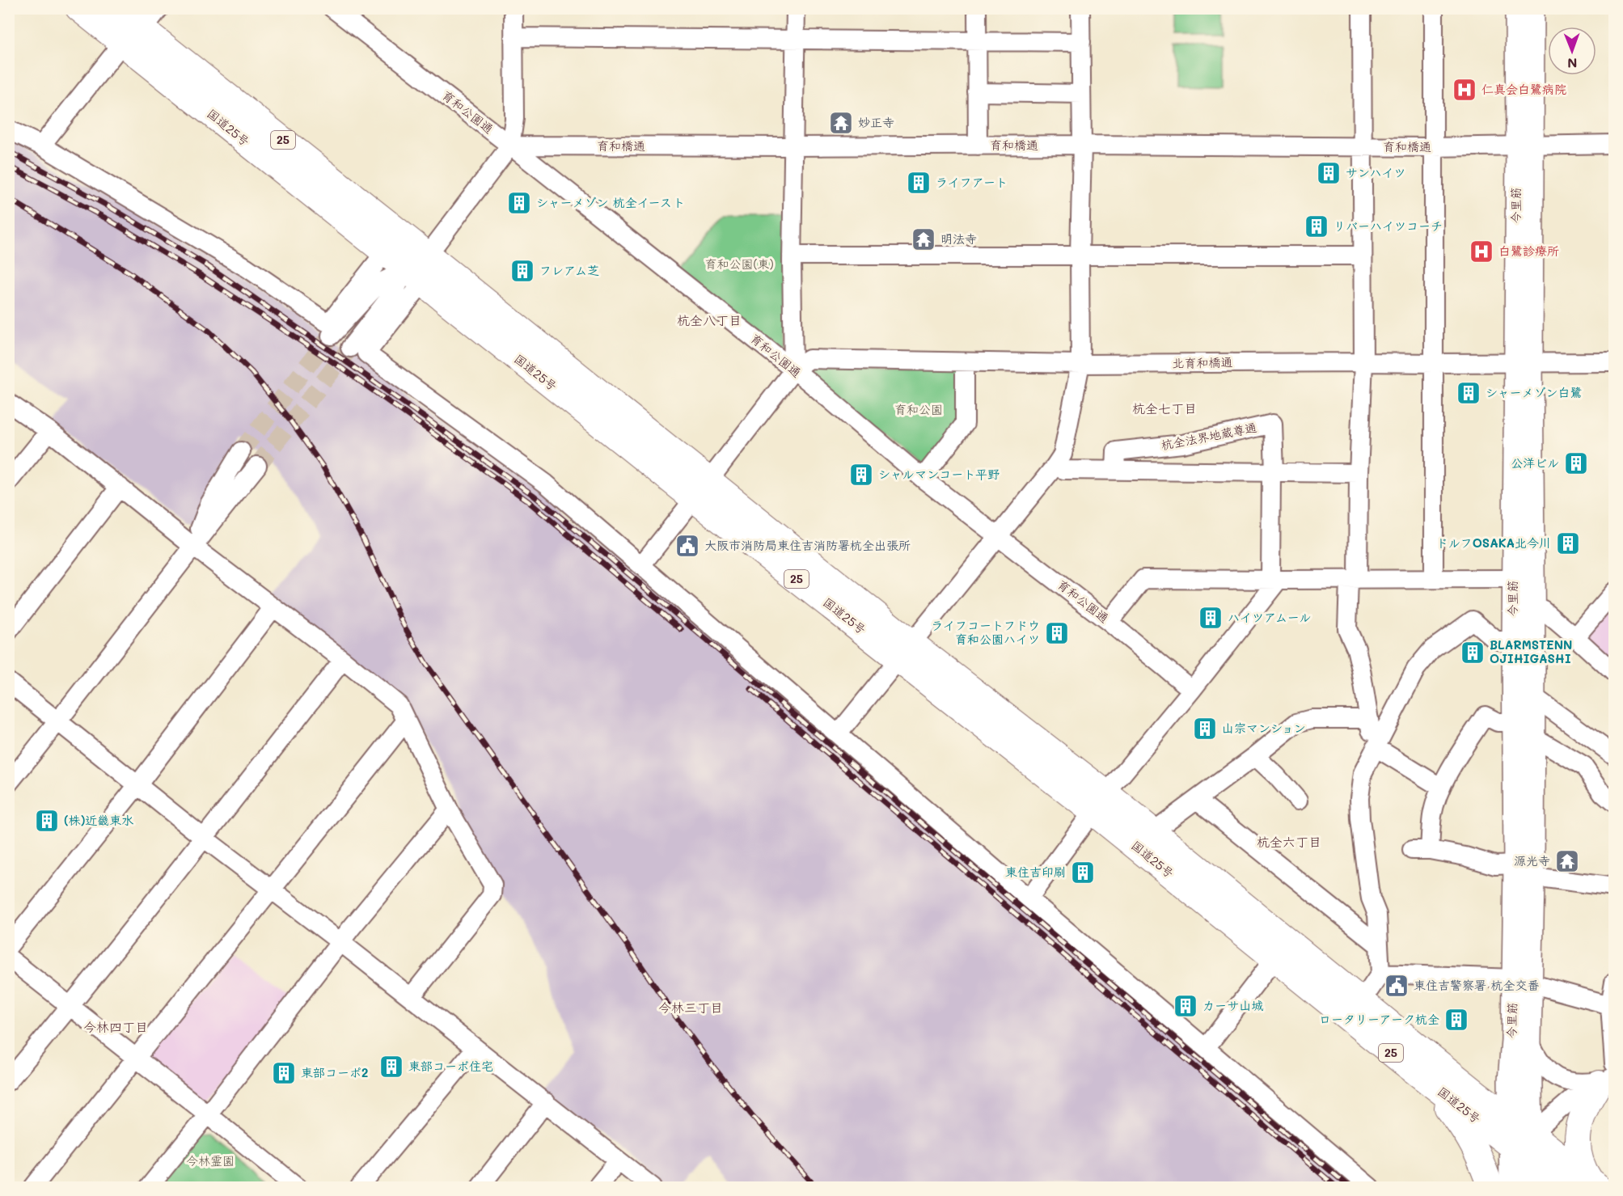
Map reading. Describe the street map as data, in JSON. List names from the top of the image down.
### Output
{
  "streets": {
    "highway": ["国道25号", "25"],
    "main road": ["今里筋"],
    "street": [
      "育和公園通",
      "育和橋通",
      "北育和橋通",
      "杭全法界地蔵尊通"
    ]
  },
  "crossings": [
    ["育和公園通", "育和橋通"],
    ["育和公園通", "北育和橋通"],
    ["国道25号", "今里筋"],
    ["育和橋通", "今里筋"],
    ["今里筋", "北育和橋通"]
  ],
  "districts": [
    "杭全八丁目",
    "杭全七丁目",
    "杭全六丁目",
    "今林三丁目",
    "今林四丁目"
  ],
  "parks": ["育和公園(東)", "育和公園", "今林霊園"],
  "places": {
    "hospital": ["仁真会白鷺病院", "白鷺診療所"],
    "temple": ["妙正寺", "明法寺", "源光寺"],
    "building": [
      "サンハイツ",
      "ライフアート",
      "シャーメゾン 杭全イースト",
      "リバーハイツコーチ",
      "フレアム芝",
      "シャーメゾン白鷺",
      "公洋ビル",
      "シャルマンコート平野",
      "ドルフOSAKA北今川",
      "ハイツアムール",
      "ライフコートフドウ 育和公園ハイツ",
      "BLARMSTENN OJIHIGASHI",
      "山宗マンション",
      "(株)近畿東水",
      "東住吉印刷",
      "カーサ山城",
      "ロータリーアーク杭全",
      "東部コーポ住宅",
      "東部コーポ2"
    ],
    "public building": ["大阪市消防局東住吉消防署杭全出張所", "東住吉警察署 杭全交番"]
  },
  "north": "bottom"
}
